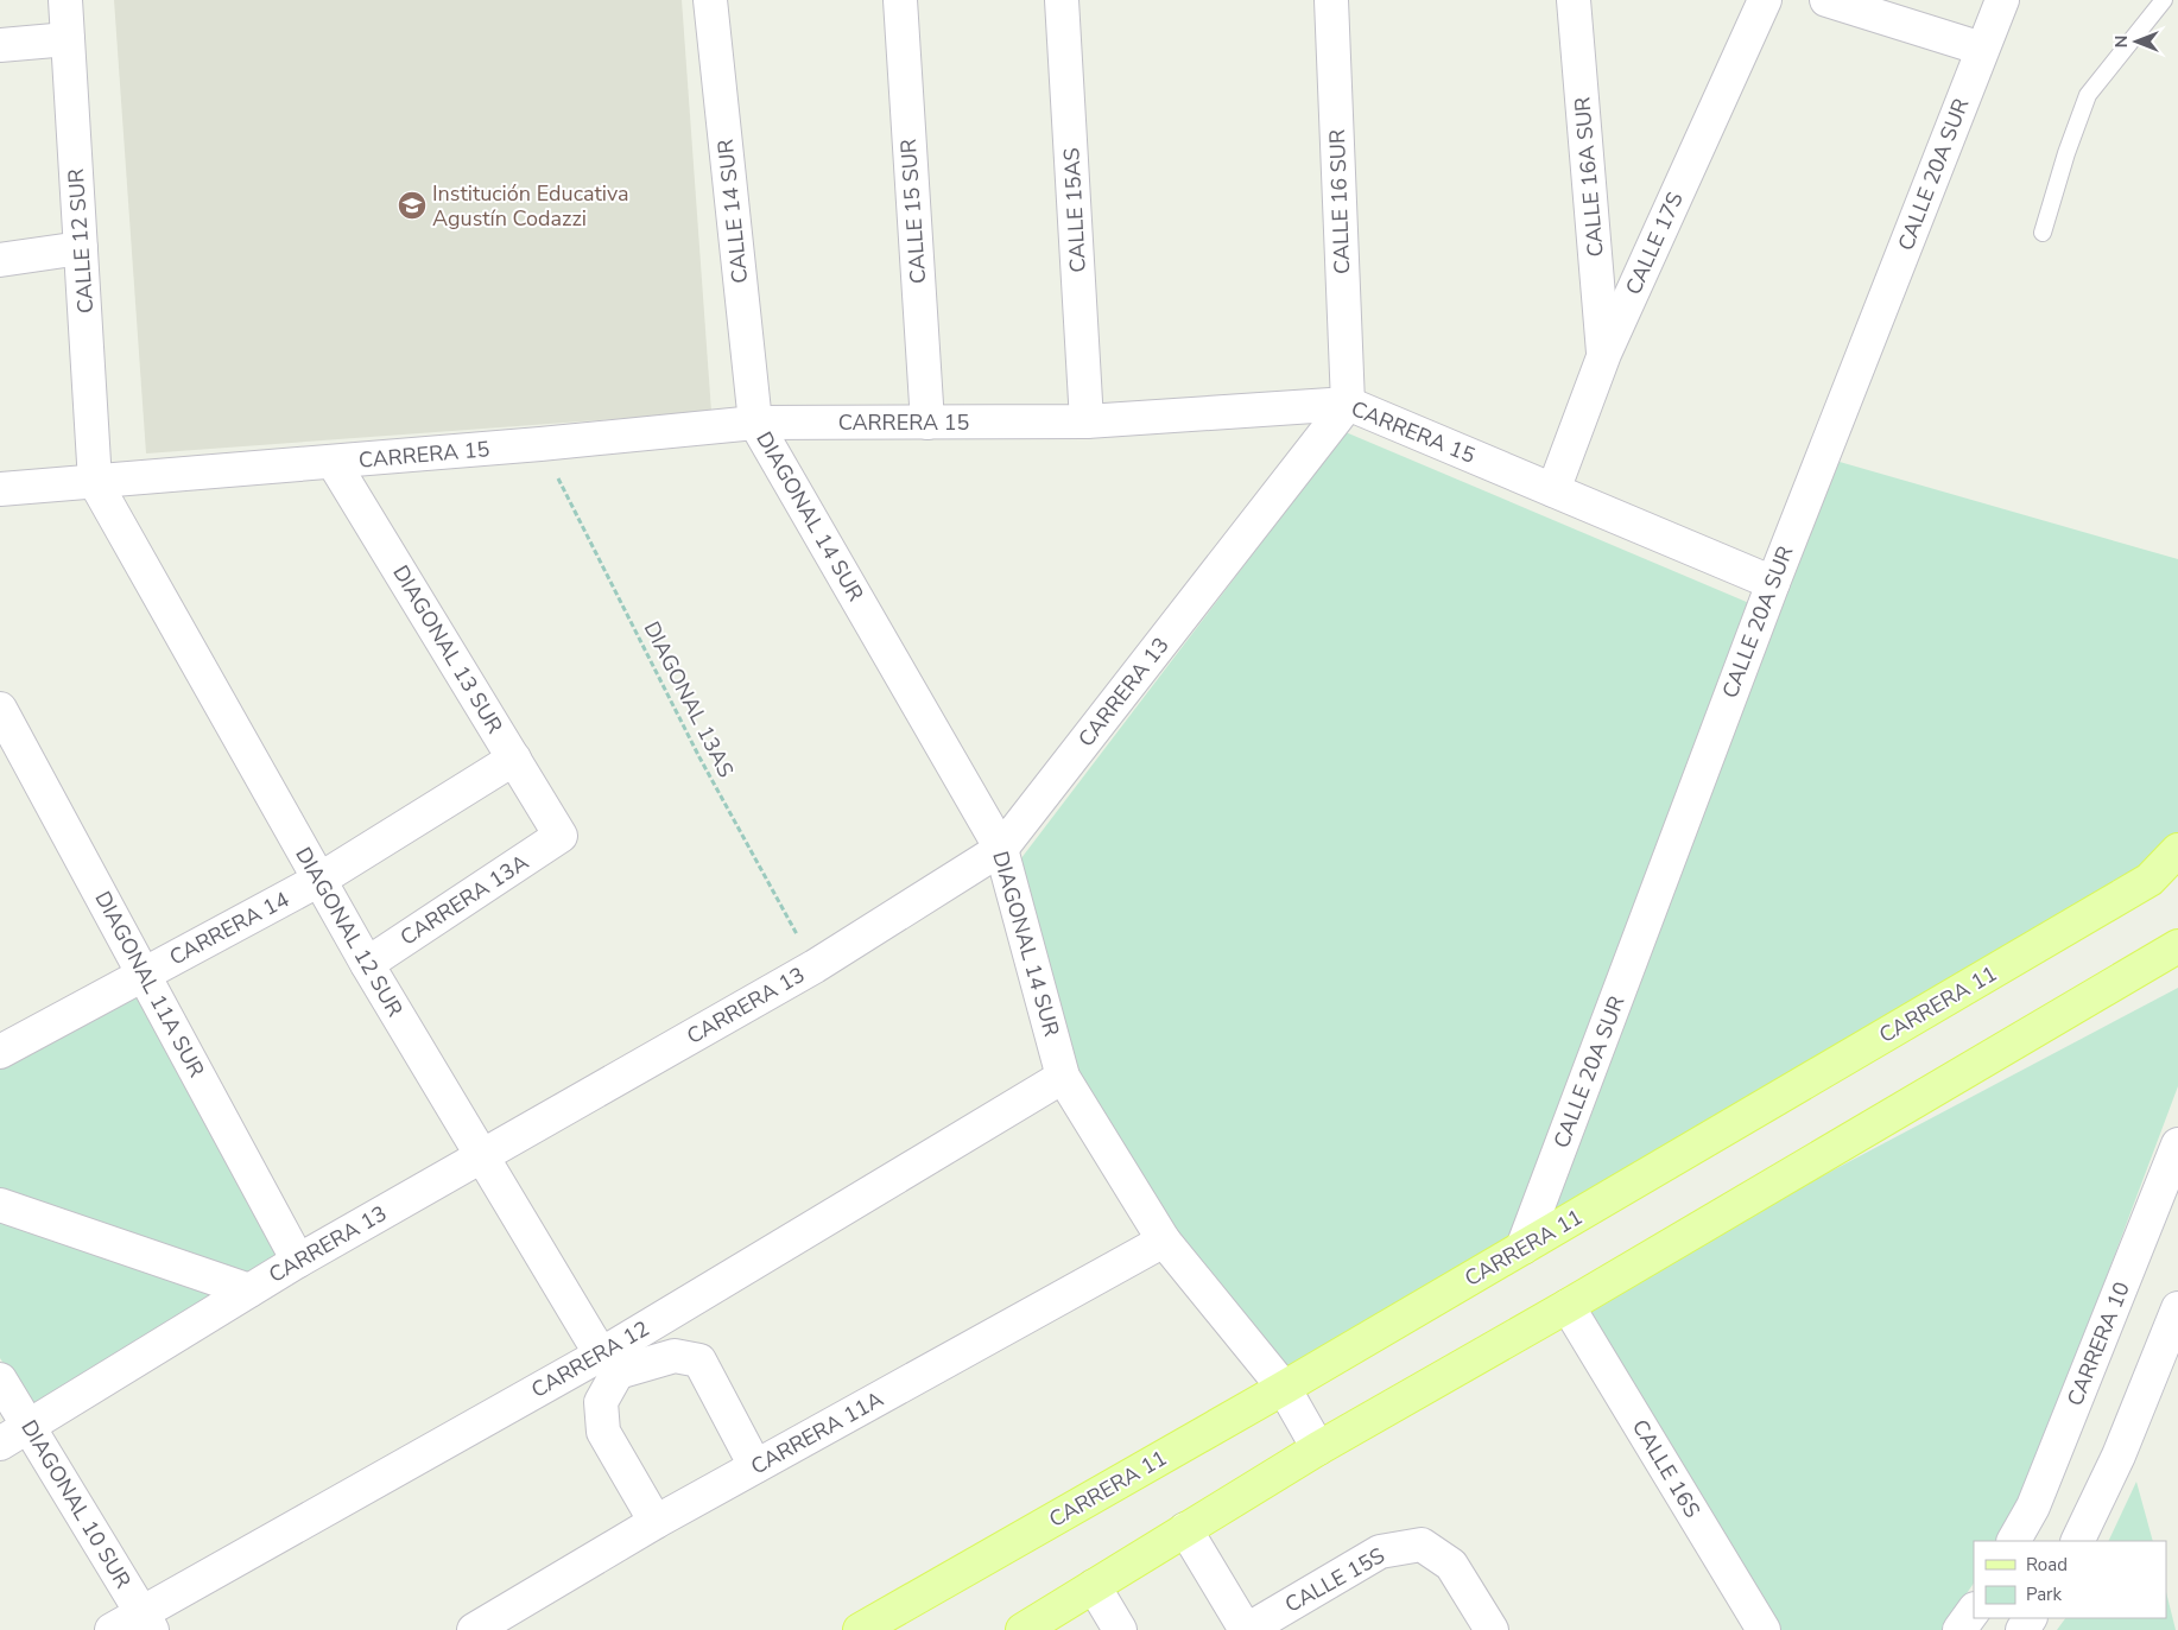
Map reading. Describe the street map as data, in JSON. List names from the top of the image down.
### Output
{
  "streets": {
    "main road": ["CARRERA 11"],
    "street": [
      "CALLE 20A SUR",
      "CALLE 16A SUR",
      "CALLE 16 SUR",
      "CALLE 15AS",
      "CALLE 14 SUR",
      "CALLE 15 SUR",
      "CALLE 12 SUR",
      "CALLE 17S",
      "CARRERA 15",
      "DIAGONAL 14 SUR",
      "DIAGONAL 13 SUR",
      "CARRERA 13",
      "CARRERA 13A",
      "CARRERA 14",
      "DIAGONAL 12 SUR",
      "DIAGONAL 11A SUR",
      "CARRERA 10",
      "CARRERA 12",
      "CARRERA 11A",
      "CALLE 16S",
      "DIAGONAL 10 SUR",
      "CALLE 15S"
    ],
    "path": ["DIAGONAL 13AS"]
  },
  "crossings": [
    ["CALLE 20A SUR", "CARRERA 15"],
    ["CALLE 20A SUR", "CARRERA 11"],
    ["CALLE 16A SUR", "CALLE 17S"],
    ["CALLE 16 SUR", "CARRERA 15"],
    ["CALLE 16 SUR", "CARRERA 13"],
    ["CALLE 15AS", "CARRERA 15"],
    ["CALLE 14 SUR", "CARRERA 15"],
    ["CALLE 14 SUR", "DIAGONAL 14 SUR"],
    ["CALLE 15 SUR", "CARRERA 15"],
    ["CALLE 12 SUR", "CARRERA 15"],
    ["CALLE 12 SUR", "DIAGONAL 12 SUR"],
    ["CALLE 17S", "CARRERA 15"],
    ["CARRERA 15", "DIAGONAL 14 SUR"],
    ["CARRERA 15", "DIAGONAL 13 SUR"],
    ["CARRERA 15", "CARRERA 13"],
    ["CARRERA 15", "DIAGONAL 13AS"],
    ["CARRERA 15", "DIAGONAL 12 SUR"],
    ["DIAGONAL 14 SUR", "CARRERA 13"],
    ["DIAGONAL 14 SUR", "CARRERA 11"],
    ["DIAGONAL 14 SUR", "CARRERA 12"],
    ["DIAGONAL 14 SUR", "CARRERA 11A"],
    ["DIAGONAL 13 SUR", "CARRERA 13A"],
    ["DIAGONAL 13 SUR", "CARRERA 14"],
    ["CARRERA 13", "DIAGONAL 13AS"],
    ["CARRERA 13", "DIAGONAL 12 SUR"],
    ["CARRERA 13", "DIAGONAL 11A SUR"],
    ["CARRERA 13", "DIAGONAL 10 SUR"],
    ["CARRERA 13A", "DIAGONAL 12 SUR"],
    ["CARRERA 14", "DIAGONAL 12 SUR"],
    ["CARRERA 14", "DIAGONAL 11A SUR"],
    ["DIAGONAL 12 SUR", "CARRERA 12"],
    ["CARRERA 12", "DIAGONAL 10 SUR"]
  ],
  "places": {
    "school or university": ["Institución Educativa Agustín Codazzi"]
  },
  "legend": ["Road", "Park"],
  "north": "left"
}
